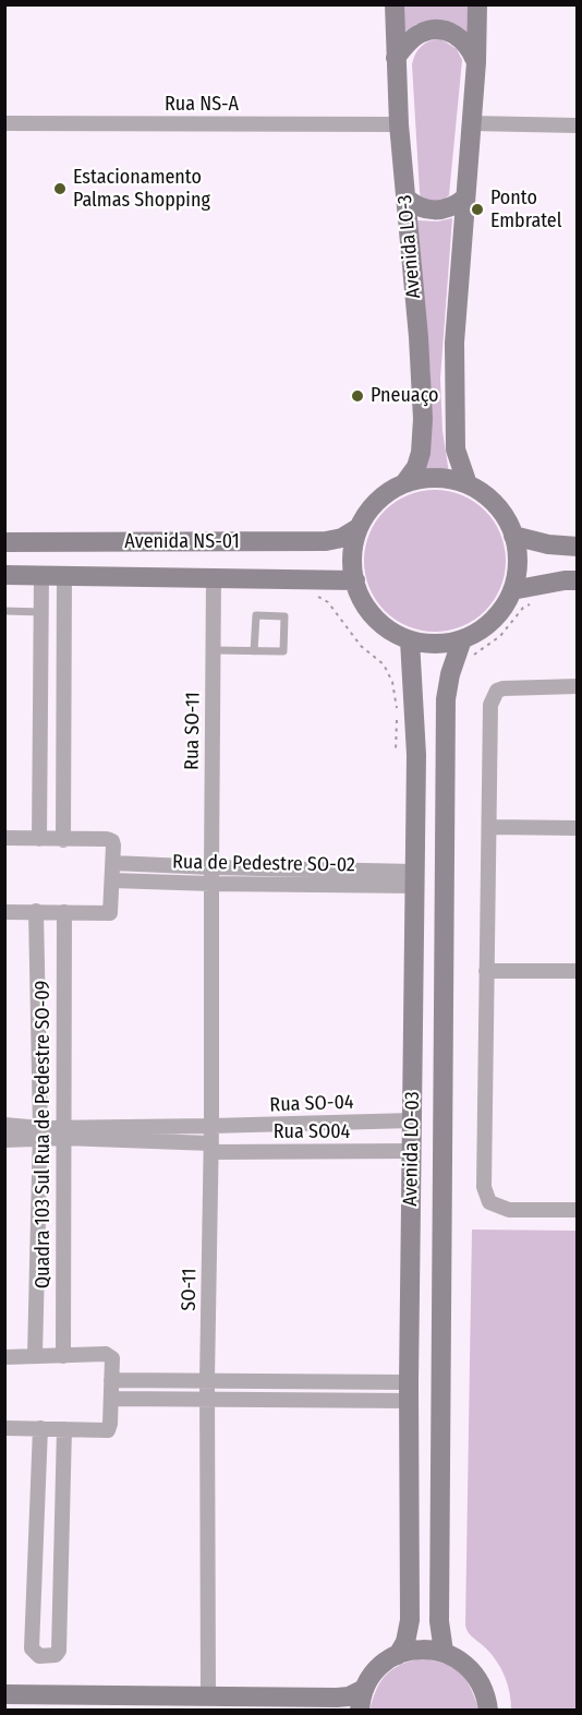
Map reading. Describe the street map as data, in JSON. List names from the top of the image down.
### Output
{
  "streets": {
    "street": [
      "Rua NS-A",
      "Avenida LO-3",
      "Avenida NS-01",
      "Rua SO-11",
      "Rua de Pedestre SO-02",
      "Rua SO-04",
      "Rua SO04",
      "Quadra 103 Sul Rua de Pedestre SO-09",
      "Avenida LO-03",
      "SO-11"
    ]
  },
  "crossings": [
    ["Rua NS-A", "Avenida LO-3"],
    ["Avenida LO-3", "Avenida NS-01"],
    ["Avenida LO-3", "Avenida LO-03"],
    ["Avenida NS-01", "Rua SO-11"],
    ["Avenida NS-01", "Avenida LO-03"],
    ["Rua SO-11", "Rua de Pedestre SO-02"],
    ["Rua SO-11", "SO-11"],
    ["Rua de Pedestre SO-02", "Avenida LO-03"],
    ["Rua de Pedestre SO-02", "SO-11"],
    ["Rua SO-04", "Rua SO04"],
    ["Rua SO-04", "Quadra 103 Sul Rua de Pedestre SO-09"],
    ["Rua SO-04", "Avenida LO-03"],
    ["Rua SO-04", "SO-11"],
    ["Rua SO04", "Quadra 103 Sul Rua de Pedestre SO-09"],
    ["Rua SO04", "Avenida LO-03"],
    ["Rua SO04", "SO-11"]
  ],
  "places": ["Estacionamento Palmas Shopping", "Ponto Embratel", "Pneuaço"]
}
